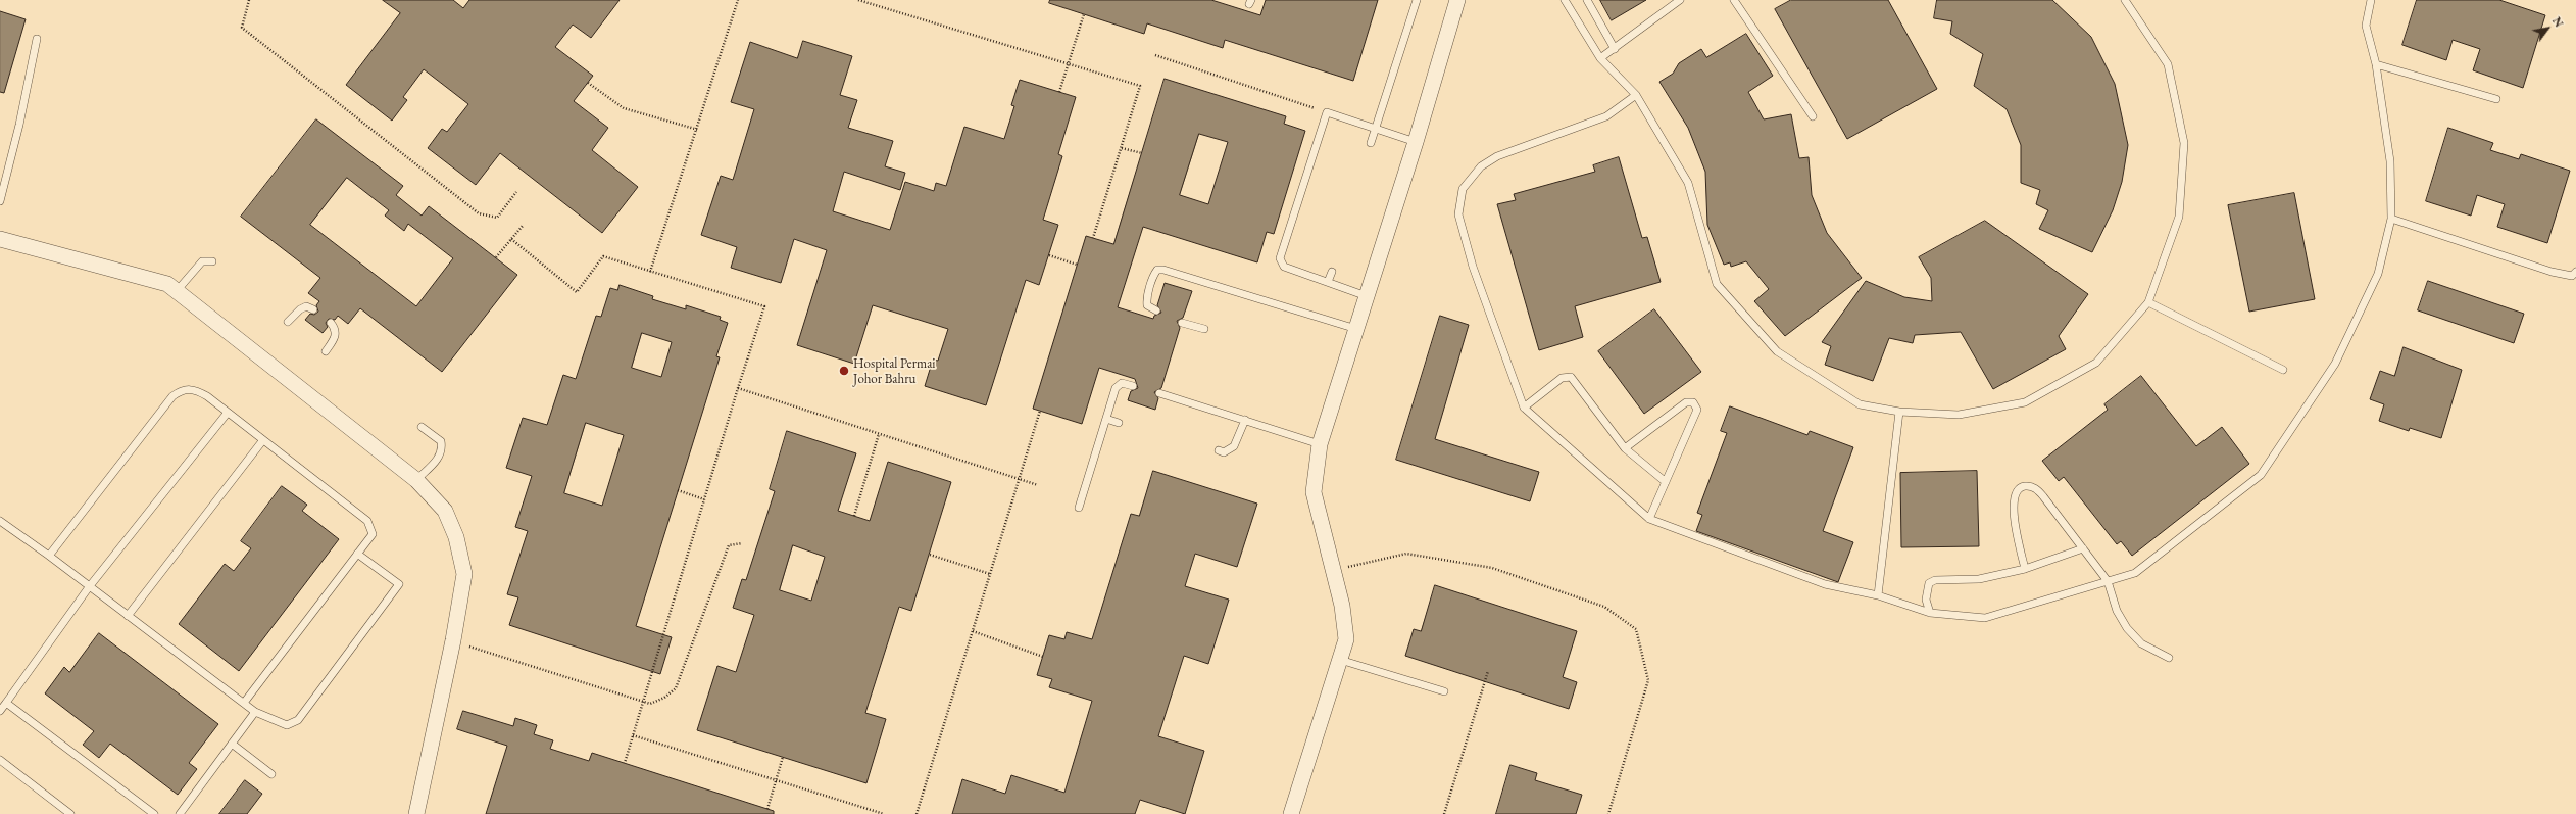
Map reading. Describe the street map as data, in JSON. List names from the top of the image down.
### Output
{
  "places": ["Hospital Permai Johor Bahru"],
  "north": "top right"
}
